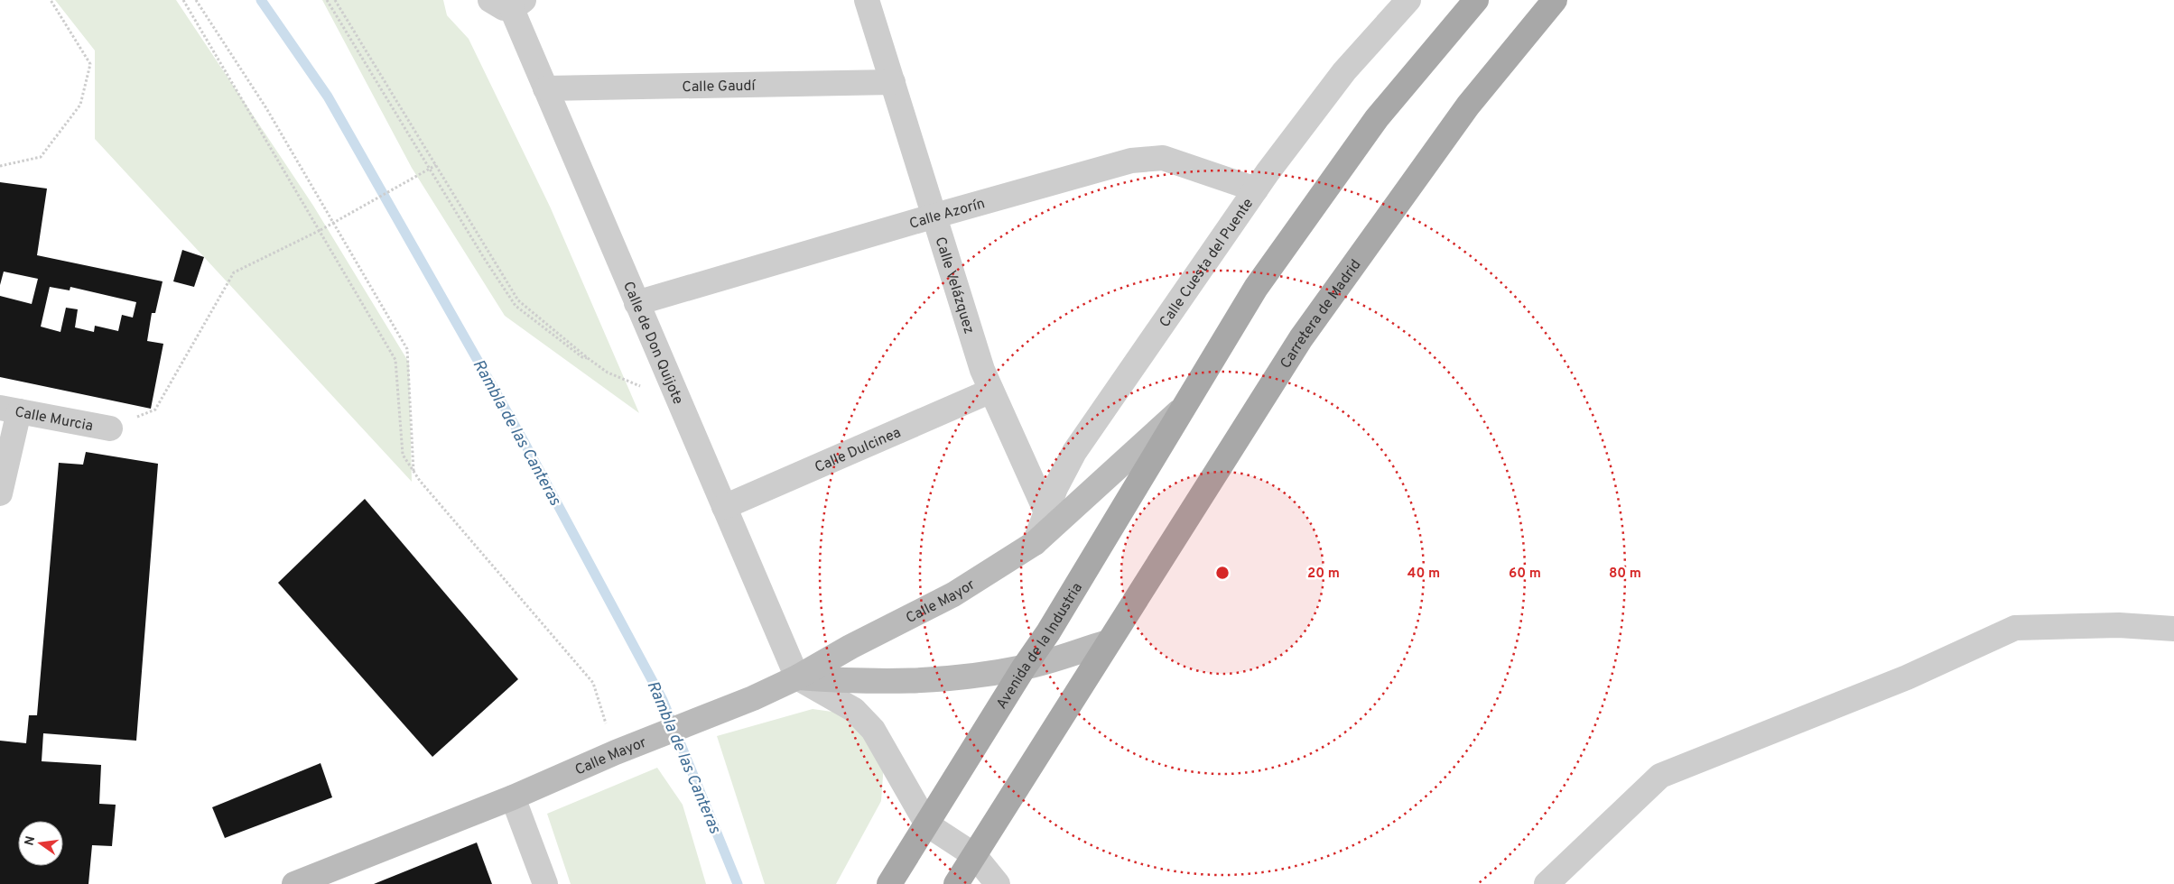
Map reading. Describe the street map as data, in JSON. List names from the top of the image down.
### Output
{
  "streets": {
    "main road": ["Carretera de Madrid", "Calle Mayor", "Avenida de la Industria"],
    "street": [
      "Calle Gaudí",
      "Calle Azorín",
      "Calle Cuesta del Puente",
      "Calle Velázquez",
      "Calle de Don Quijote",
      "Calle Murcia",
      "Calle Dulcinea"
    ]
  },
  "crossings": [
    ["Calle Gaudí", "Calle Velázquez"],
    ["Calle Gaudí", "Calle de Don Quijote"],
    ["Calle Azorín", "Calle Cuesta del Puente"],
    ["Calle Azorín", "Calle Velázquez"],
    ["Calle Azorín", "Calle de Don Quijote"],
    ["Calle Cuesta del Puente", "Calle Velázquez"],
    ["Calle Cuesta del Puente", "Calle Mayor"],
    ["Calle Velázquez", "Calle Dulcinea"],
    ["Calle de Don Quijote", "Calle Dulcinea"],
    ["Calle de Don Quijote", "Calle Mayor"],
    ["Calle Mayor", "Avenida de la Industria"]
  ],
  "water": ["Rambla de las Canteras"],
  "north": "left",
  "rings": [
    "20 m",
    "40 m",
    "60 m",
    "80 m"
  ]
}
